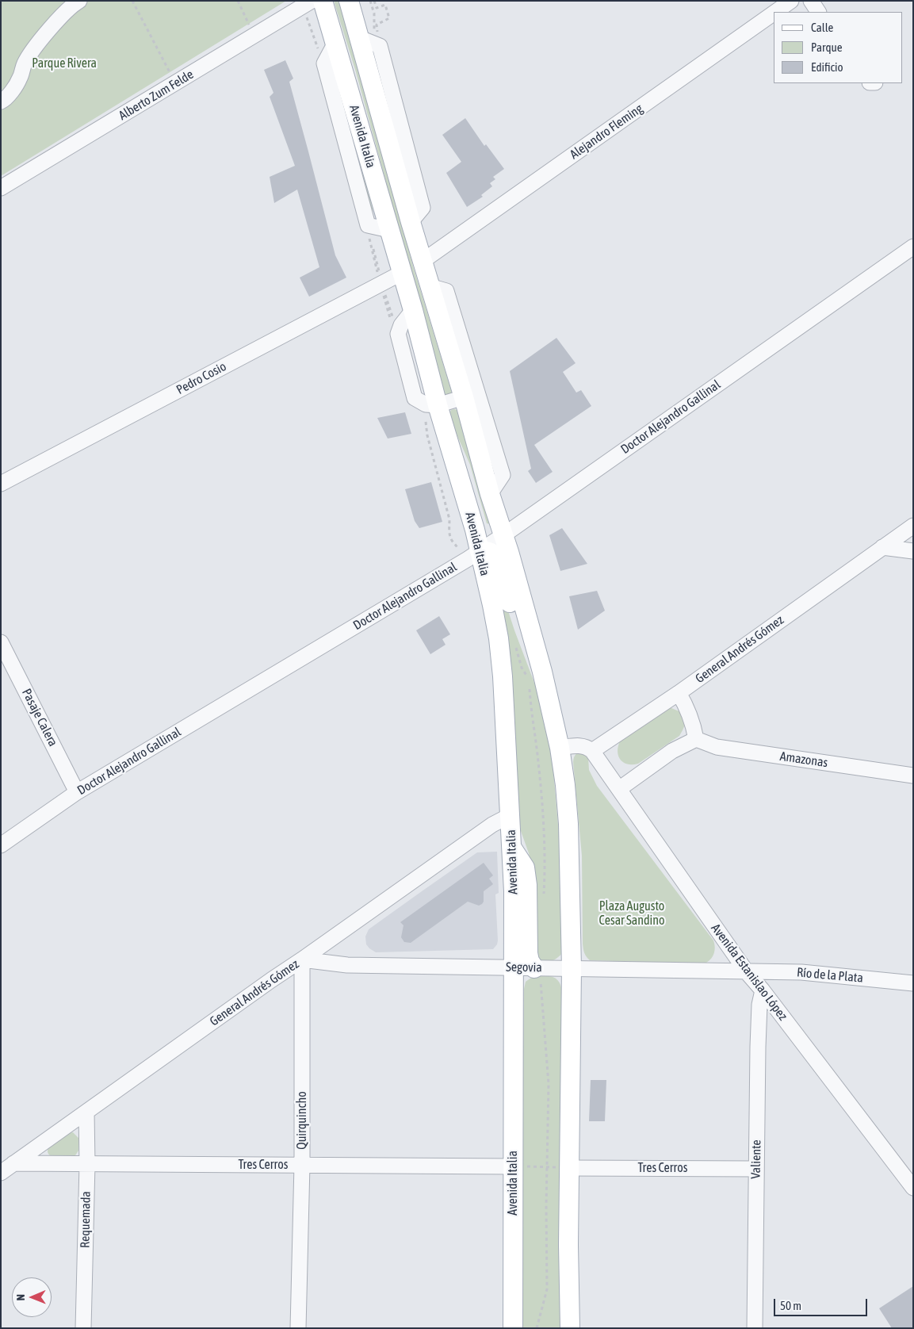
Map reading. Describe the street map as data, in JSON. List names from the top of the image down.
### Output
{
  "streets": {
    "main road": ["Avenida Italia"],
    "street": [
      "Alberto Zum Felde",
      "Alejandro Fleming",
      "Pedro Cosio",
      "Doctor Alejandro Gallinal",
      "General Andrés Gómez",
      "Pasaje Calera",
      "Amazonas",
      "Segovia",
      "Avenida Estanislao López",
      "Río de la Plata",
      "Quirquincho",
      "Valiente",
      "Tres Cerros",
      "Requemada"
    ]
  },
  "crossings": [
    ["Alejandro Fleming", "Avenida Italia"],
    ["Avenida Italia", "Pedro Cosio"],
    ["Avenida Italia", "Doctor Alejandro Gallinal"],
    ["Avenida Italia", "General Andrés Gómez"],
    ["Avenida Italia", "Segovia"],
    ["Avenida Italia", "Tres Cerros"],
    ["Doctor Alejandro Gallinal", "Pasaje Calera"],
    ["General Andrés Gómez", "Segovia"],
    ["General Andrés Gómez", "Avenida Estanislao López"],
    ["General Andrés Gómez", "Quirquincho"],
    ["General Andrés Gómez", "Tres Cerros"],
    ["General Andrés Gómez", "Requemada"],
    ["Segovia", "Avenida Estanislao López"],
    ["Segovia", "Río de la Plata"],
    ["Segovia", "Quirquincho"],
    ["Avenida Estanislao López", "Río de la Plata"],
    ["Avenida Estanislao López", "Valiente"],
    ["Quirquincho", "Tres Cerros"],
    ["Valiente", "Tres Cerros"],
    ["Tres Cerros", "Requemada"]
  ],
  "parks": ["Parque Rivera", "Plaza Augusto Cesar Sandino"],
  "legend": ["Calle", "Parque", "Edificio"],
  "scale_bar": "50 m",
  "north": "left"
}
